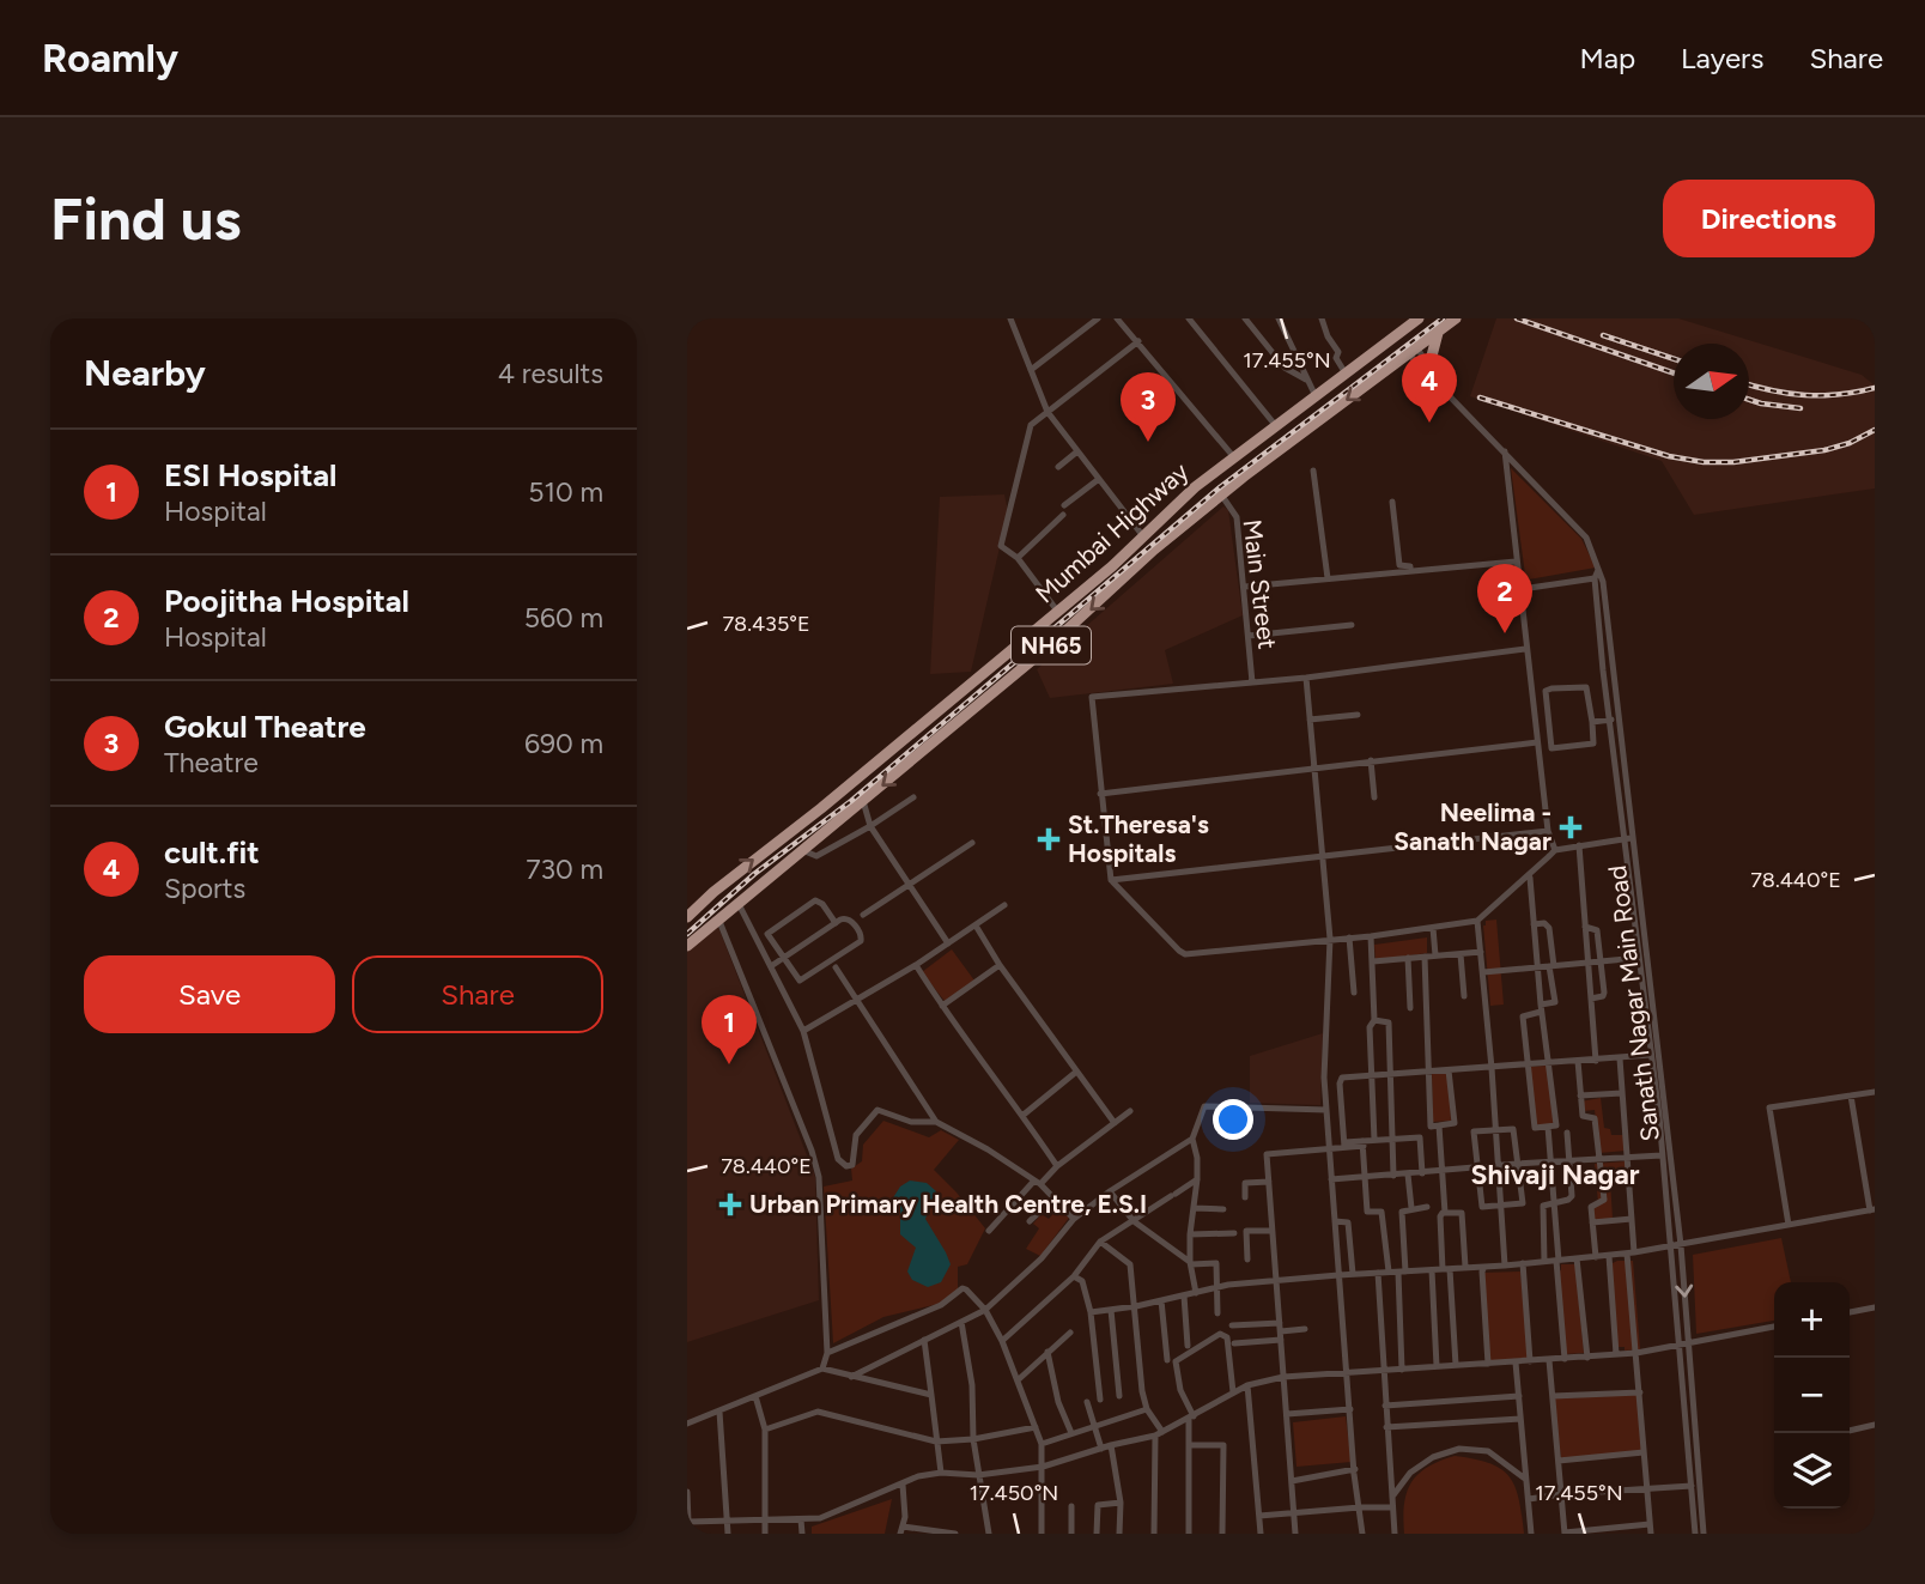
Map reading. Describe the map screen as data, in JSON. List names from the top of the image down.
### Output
{
  "streets": {
    "highway": ["Mumbai Highway", "NH65"],
    "street": ["Main Street", "Sanath Nagar Main Road"]
  },
  "crossings": [
    ["Mumbai Highway", "Main Street"],
    ["Mumbai Highway", "NH65"]
  ],
  "districts": ["Shivaji Nagar"],
  "places": {
    "health": ["Neelima - Sanath Nagar", "St.Theresa's Hospitals", "Urban Primary Health Centre, E.S.I"]
  },
  "north": "right",
  "page": {
    "header": "Roamly",
    "nav": ["Map", "Layers", "Share"],
    "buttons": [
      "Directions",
      ["Save", "Share"]
    ],
    "title": "Find us",
    "heading": ["Nearby", "4 results"],
    "pins": [
      "4",
      "3",
      "2",
      "1"
    ],
    "list": [
      {
        "mark": "1",
        "name": "ESI Hospital",
        "note": "Hospital",
        "value": "510 m"
      },
      {
        "mark": "2",
        "name": "Poojitha Hospital",
        "note": "Hospital",
        "value": "560 m"
      },
      {
        "mark": "3",
        "name": "Gokul Theatre",
        "note": "Theatre",
        "value": "690 m"
      },
      {
        "mark": "4",
        "name": "cult.fit",
        "note": "Sports",
        "value": "730 m"
      }
    ],
    "map_buttons": ["+", "−"]
  },
  "coordinates": [
    "17.455°N",
    "78.435°E",
    "78.440°E",
    "17.450°N"
  ]
}
